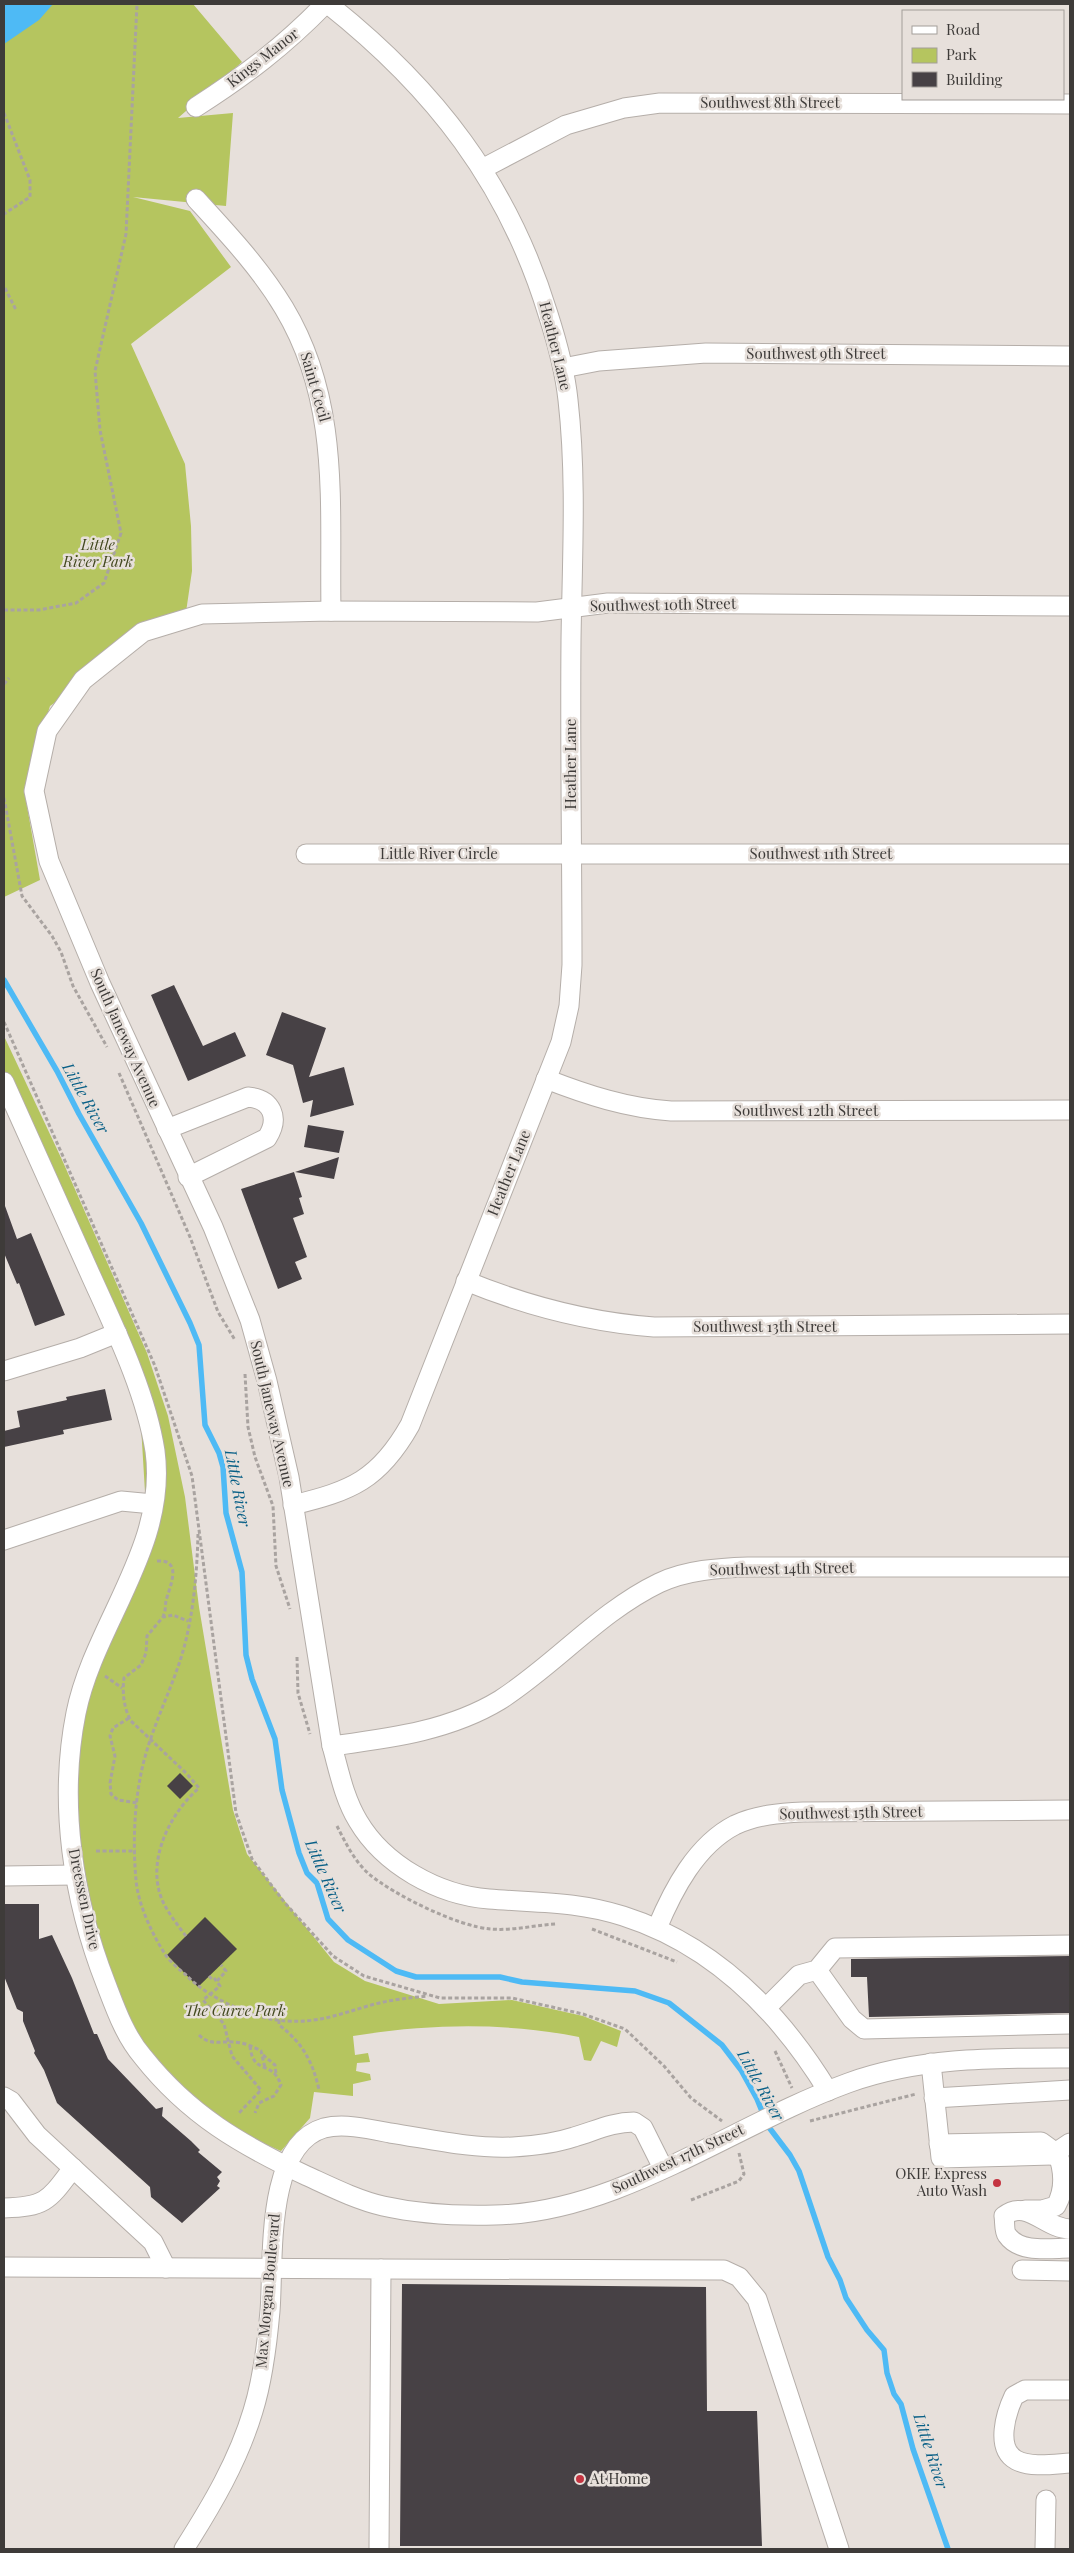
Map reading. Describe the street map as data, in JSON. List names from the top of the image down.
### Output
{
  "streets": {
    "street": [
      "Kings Manor",
      "Southwest 8th Street",
      "Heather Lane",
      "Southwest 9th Street",
      "Saint Cecil",
      "Southwest 10th Street",
      "Little River Circle",
      "Southwest 11th Street",
      "South Janeway Avenue",
      "Southwest 12th Street",
      "Southwest 13th Street",
      "Southwest 14th Street",
      "Southwest 15th Street",
      "Dreessen Drive",
      "Southwest 17th Street",
      "Max Morgan Boulevard"
    ]
  },
  "crossings": [
    ["Kings Manor", "Heather Lane"],
    ["Southwest 8th Street", "Heather Lane"],
    ["Heather Lane", "Southwest 9th Street"],
    ["Heather Lane", "Southwest 10th Street"],
    ["Heather Lane", "Little River Circle"],
    ["Heather Lane", "Southwest 11th Street"],
    ["Heather Lane", "South Janeway Avenue"],
    ["Heather Lane", "Southwest 12th Street"],
    ["Heather Lane", "Southwest 13th Street"],
    ["Saint Cecil", "Southwest 10th Street"],
    ["Southwest 10th Street", "South Janeway Avenue"],
    ["Little River Circle", "Southwest 11th Street"],
    ["South Janeway Avenue", "Southwest 14th Street"],
    ["South Janeway Avenue", "Southwest 15th Street"],
    ["South Janeway Avenue", "Southwest 17th Street"],
    ["Dreessen Drive", "Southwest 17th Street"],
    ["Dreessen Drive", "Max Morgan Boulevard"],
    ["Southwest 17th Street", "Max Morgan Boulevard"]
  ],
  "water": ["Little River"],
  "parks": ["Little River Park", "The Curve Park"],
  "places": ["OKIE Express Auto Wash", "At Home"],
  "legend": ["Road", "Park", "Building"]
}
